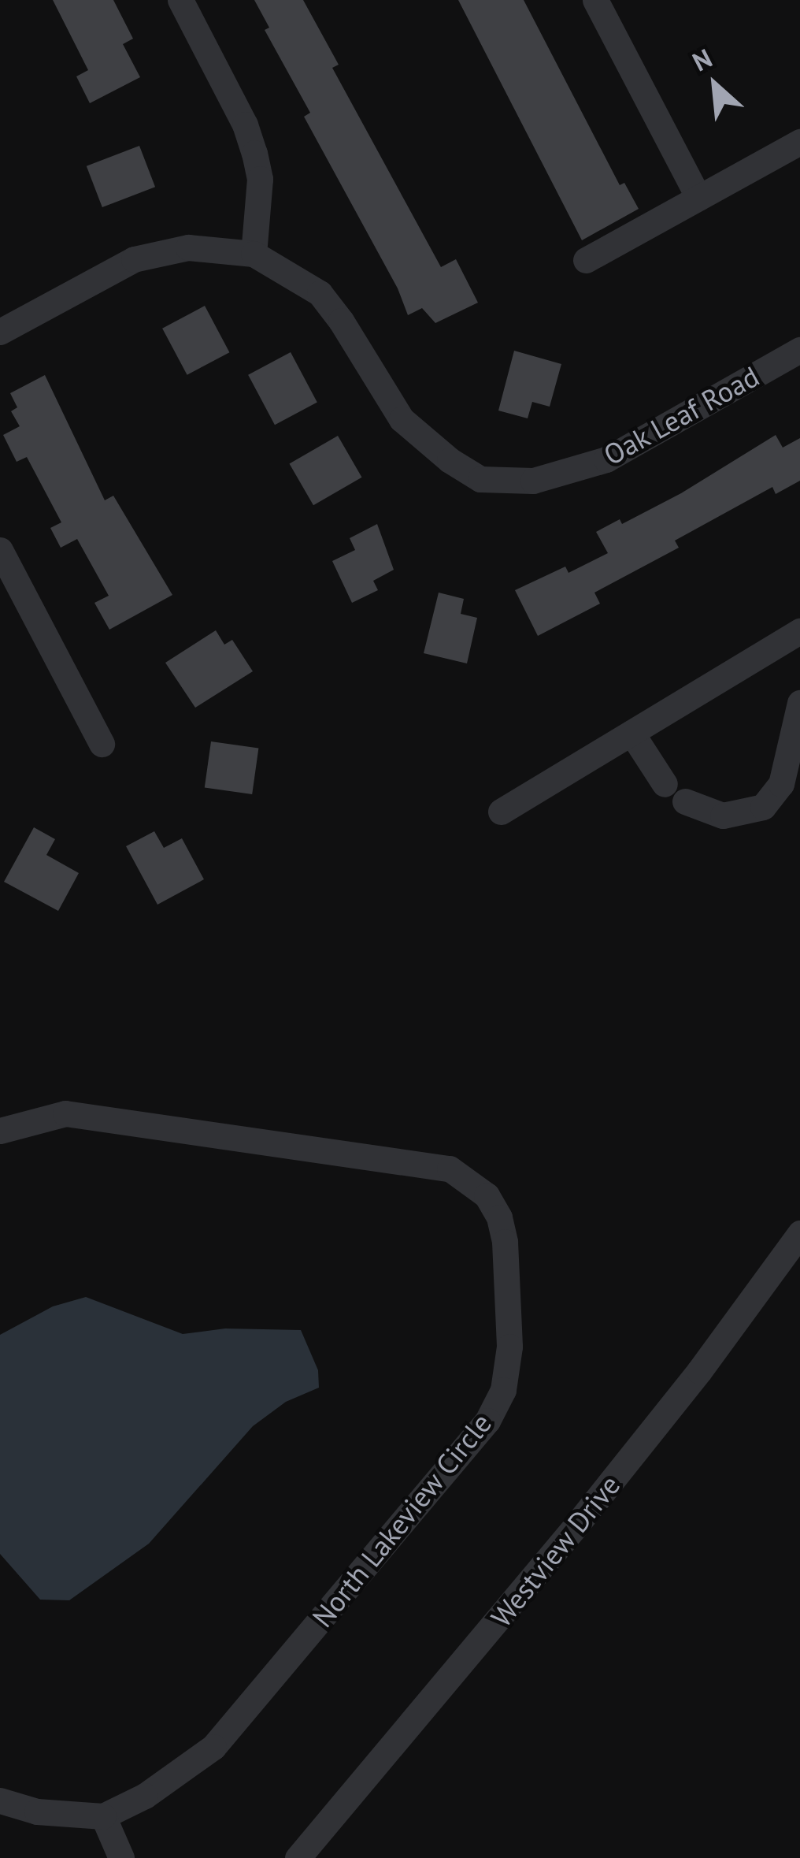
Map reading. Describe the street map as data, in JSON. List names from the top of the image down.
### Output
{
  "streets": {
    "street": ["Oak Leaf Road", "North Lakeview Circle", "Westview Drive"]
  },
  "north": "top left"
}
